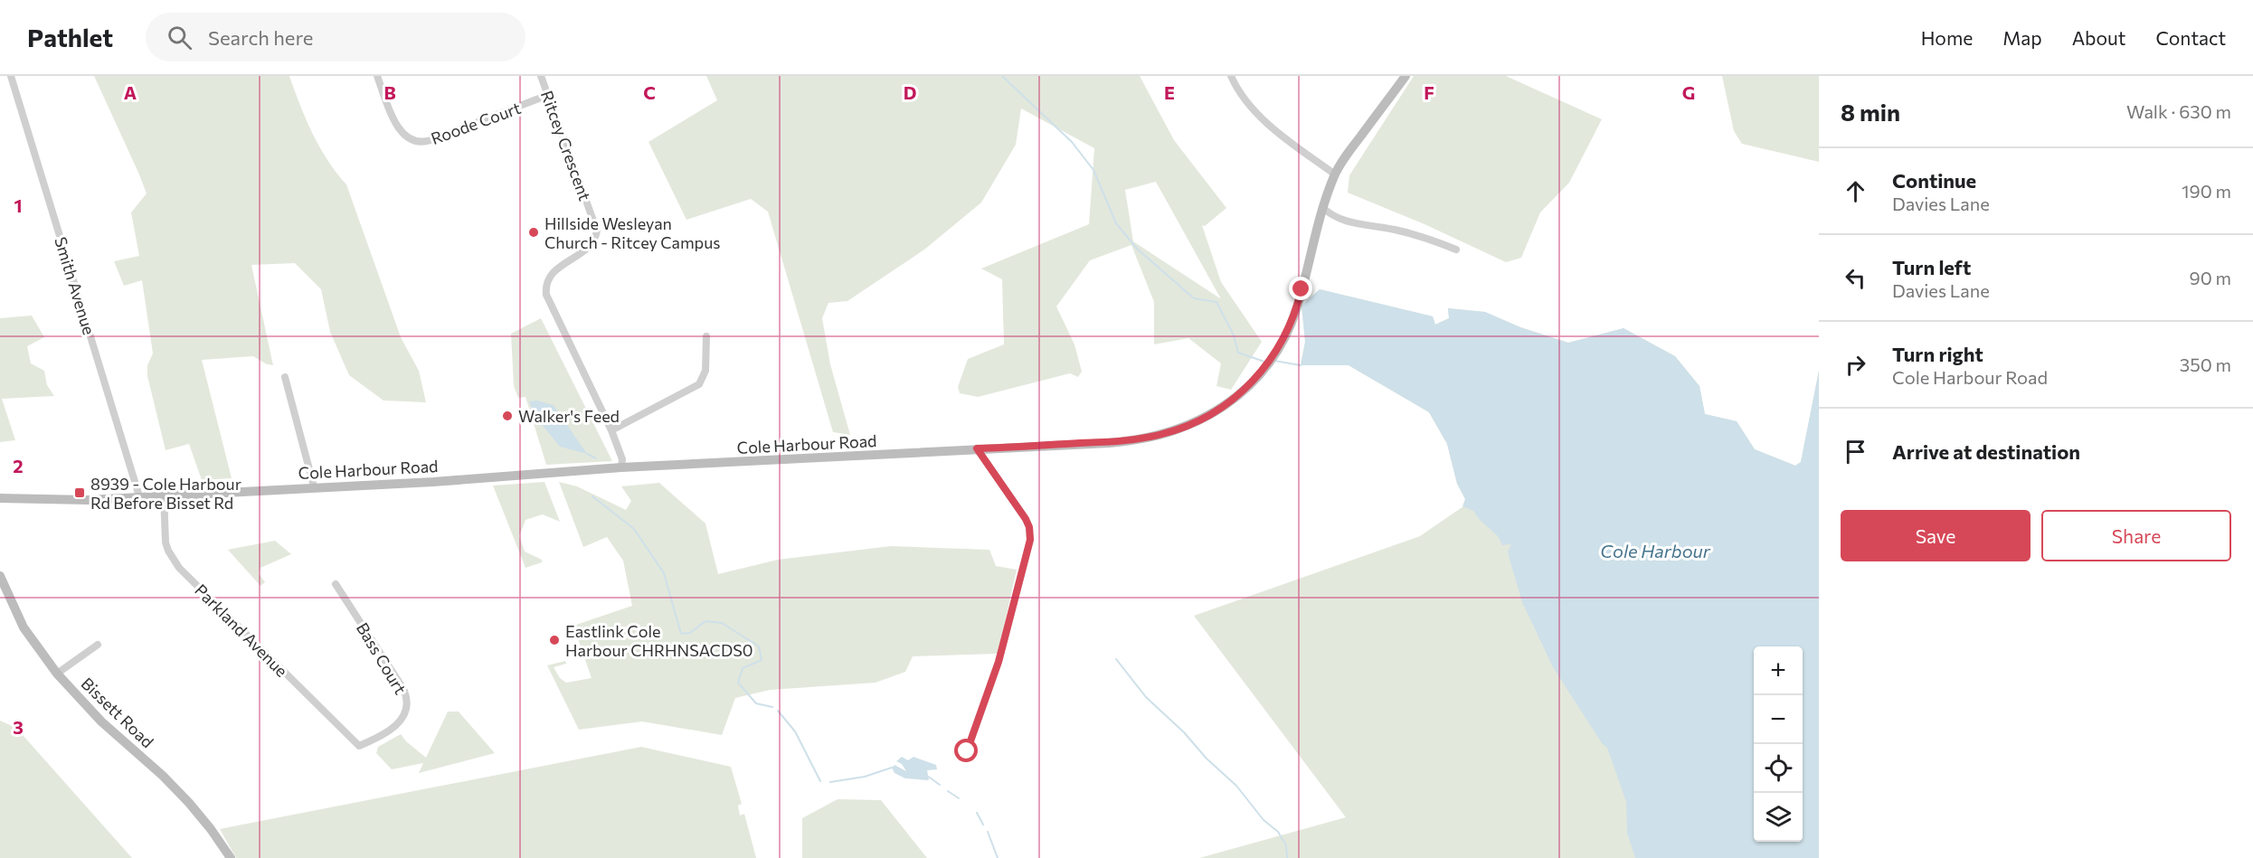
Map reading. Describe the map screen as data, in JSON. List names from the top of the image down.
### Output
{
  "streets": {
    "main road": ["Cole Harbour Road", "Bissett Road"],
    "street": [
      "Roode Court",
      "Ritcey Crescent",
      "Smith Avenue",
      "Parkland Avenue",
      "Bass Court"
    ]
  },
  "crossings": [
    ["Roode Court", "Ritcey Crescent"],
    ["Ritcey Crescent", "Cole Harbour Road"],
    ["Smith Avenue", "Cole Harbour Road"],
    ["Cole Harbour Road", "Parkland Avenue"],
    ["Parkland Avenue", "Bass Court"]
  ],
  "water": ["Cole Harbour"],
  "places": {
    "other": ["Hillside Wesleyan Church - Ritcey Campus", "Walker's Feed", "Eastlink Cole Harbour CHRHNSACDS0"],
    "transit": ["8939 - Cole Harbour Rd Before Bisset Rd"]
  },
  "page": {
    "header": "Pathlet",
    "search": "Search here",
    "nav": [
      "Home",
      "Map",
      "About",
      "Contact"
    ],
    "heading": ["8 min", "Walk · 630 m"],
    "list": [
      ["Continue", "Davies Lane", "190 m"],
      ["Turn left", "Davies Lane", "90 m"],
      ["Turn right", "Cole Harbour Road", "350 m"],
      "Arrive at destination"
    ],
    "buttons": ["Save", "Share"],
    "map_buttons": ["+", "−"]
  },
  "grid": {
    "columns": [
      "A",
      "B",
      "C",
      "D",
      "E",
      "F",
      "G"
    ],
    "rows": ["1", "2", "3"]
  }
}
